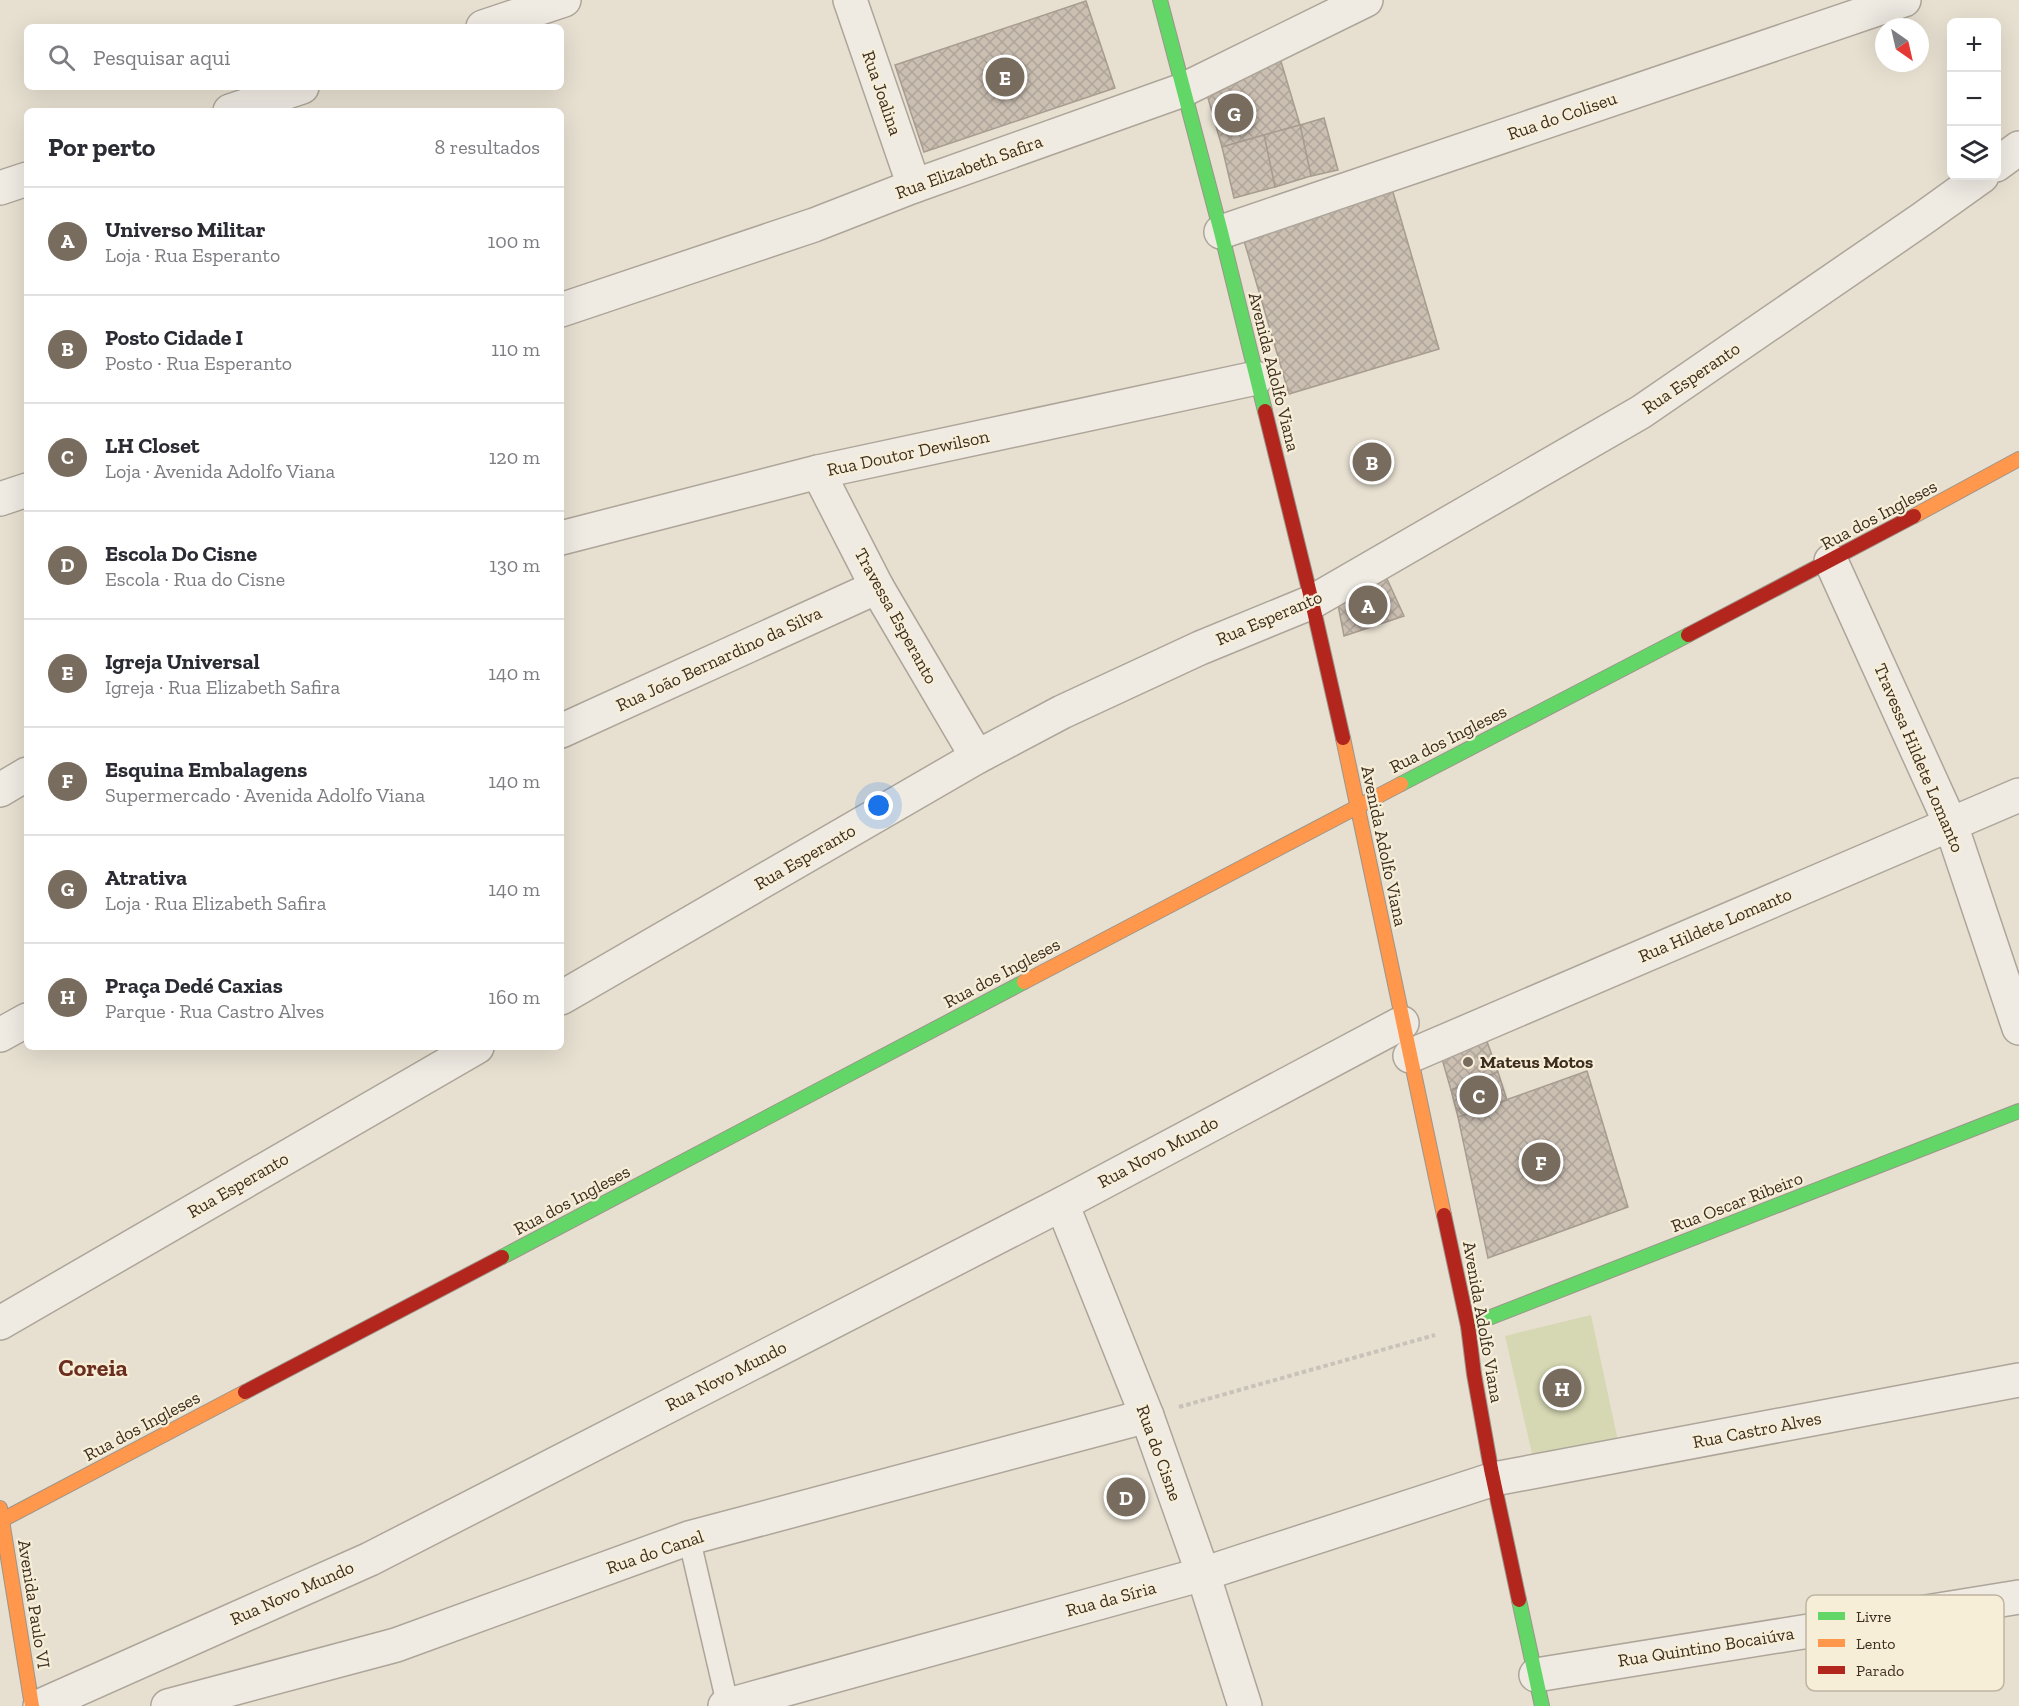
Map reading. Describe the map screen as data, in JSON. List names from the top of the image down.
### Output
{
  "streets": {
    "street": [
      "Rua Joalina",
      "Rua do Coliseu",
      "Rua Elizabeth Safira",
      "Avenida Adolfo Viana",
      "Rua Esperanto",
      "Rua Doutor Dewilson",
      "Rua dos Ingleses",
      "Travessa Esperanto",
      "Rua João Bernardino da Silva",
      "Travessa Hildete Lomanto",
      "Rua Hildete Lomanto",
      "Rua Novo Mundo",
      "Rua Oscar Ribeiro",
      "Rua Castro Alves",
      "Rua do Cisne",
      "Rua do Canal",
      "Rua da Síria",
      "Avenida Paulo VI",
      "Rua Quintino Bocaiúva"
    ]
  },
  "crossings": [
    ["Rua Joalina", "Rua Elizabeth Safira"],
    ["Rua do Coliseu", "Avenida Adolfo Viana"],
    ["Rua Elizabeth Safira", "Avenida Adolfo Viana"],
    ["Avenida Adolfo Viana", "Rua Esperanto"],
    ["Avenida Adolfo Viana", "Rua Doutor Dewilson"],
    ["Avenida Adolfo Viana", "Rua dos Ingleses"],
    ["Avenida Adolfo Viana", "Rua Hildete Lomanto"],
    ["Avenida Adolfo Viana", "Rua Novo Mundo"],
    ["Avenida Adolfo Viana", "Rua Oscar Ribeiro"],
    ["Avenida Adolfo Viana", "Rua Castro Alves"],
    ["Avenida Adolfo Viana", "Rua da Síria"],
    ["Avenida Adolfo Viana", "Rua Quintino Bocaiúva"],
    ["Rua Esperanto", "Travessa Esperanto"],
    ["Rua Doutor Dewilson", "Travessa Esperanto"],
    ["Rua dos Ingleses", "Travessa Hildete Lomanto"],
    ["Rua dos Ingleses", "Avenida Paulo VI"],
    ["Travessa Esperanto", "Rua João Bernardino da Silva"],
    ["Travessa Hildete Lomanto", "Rua Hildete Lomanto"],
    ["Rua Novo Mundo", "Rua do Cisne"],
    ["Rua Castro Alves", "Rua da Síria"],
    ["Rua do Cisne", "Rua do Canal"],
    ["Rua do Cisne", "Rua da Síria"]
  ],
  "districts": ["Coreia"],
  "places": ["Mateus Motos"],
  "legend": ["Livre", "Lento", "Parado"],
  "north": "bottom right",
  "page": {
    "map_buttons": ["+", "−"],
    "search": "Pesquisar aqui",
    "pins": [
      "E",
      "G",
      "B",
      "A",
      "C",
      "F",
      "H",
      "D"
    ],
    "heading": ["Por perto", "8 resultados"],
    "list": [
      {
        "mark": "A",
        "name": "Universo Militar",
        "note": "Loja · Rua Esperanto",
        "value": "100 m"
      },
      {
        "mark": "B",
        "name": "Posto Cidade I",
        "note": "Posto · Rua Esperanto",
        "value": "110 m"
      },
      {
        "mark": "C",
        "name": "LH Closet",
        "note": "Loja · Avenida Adolfo Viana",
        "value": "120 m"
      },
      {
        "mark": "D",
        "name": "Escola Do Cisne",
        "note": "Escola · Rua do Cisne",
        "value": "130 m"
      },
      {
        "mark": "E",
        "name": "Igreja Universal",
        "note": "Igreja · Rua Elizabeth Safira",
        "value": "140 m"
      },
      {
        "mark": "F",
        "name": "Esquina Embalagens",
        "note": "Supermercado · Avenida Adolfo Viana",
        "value": "140 m"
      },
      {
        "mark": "G",
        "name": "Atrativa",
        "note": "Loja · Rua Elizabeth Safira",
        "value": "140 m"
      },
      {
        "mark": "H",
        "name": "Praça Dedé Caxias",
        "note": "Parque · Rua Castro Alves",
        "value": "160 m"
      }
    ]
  }
}
